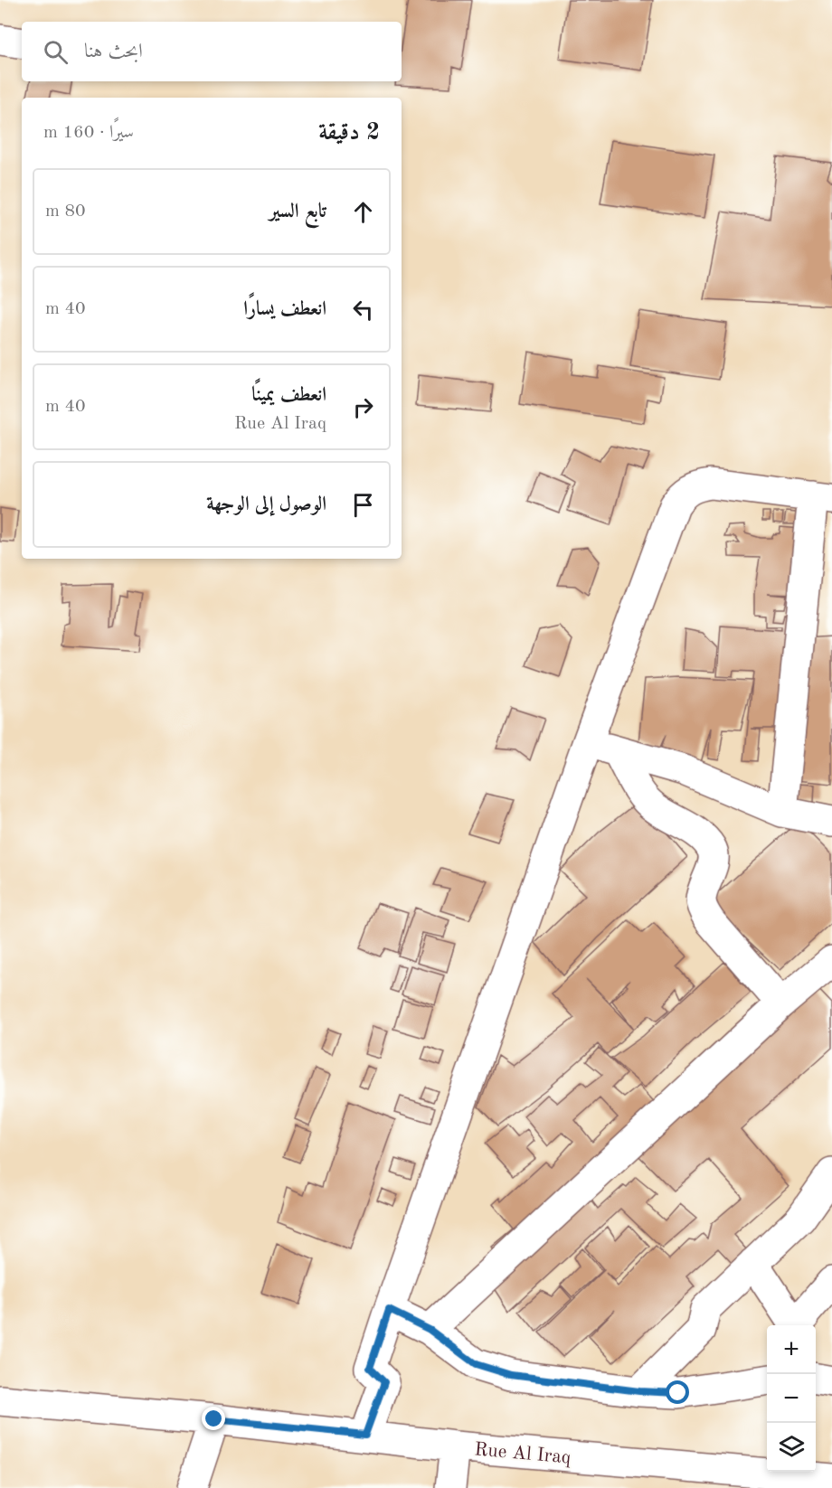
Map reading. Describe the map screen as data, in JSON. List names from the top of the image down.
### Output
{
  "streets": {
    "street": ["Rue Al Iraq"]
  },
  "page": {
    "search": "ابحث هنا",
    "heading": ["2 دقيقة", "سيرًا · 160 m"],
    "list": [
      ["تابع السير", "80 m"],
      ["انعطف يسارًا", "40 m"],
      ["انعطف يمينًا", "Rue Al Iraq", "40 m"],
      "الوصول إلى الوجهة"
    ],
    "map_buttons": ["+", "−"]
  }
}
